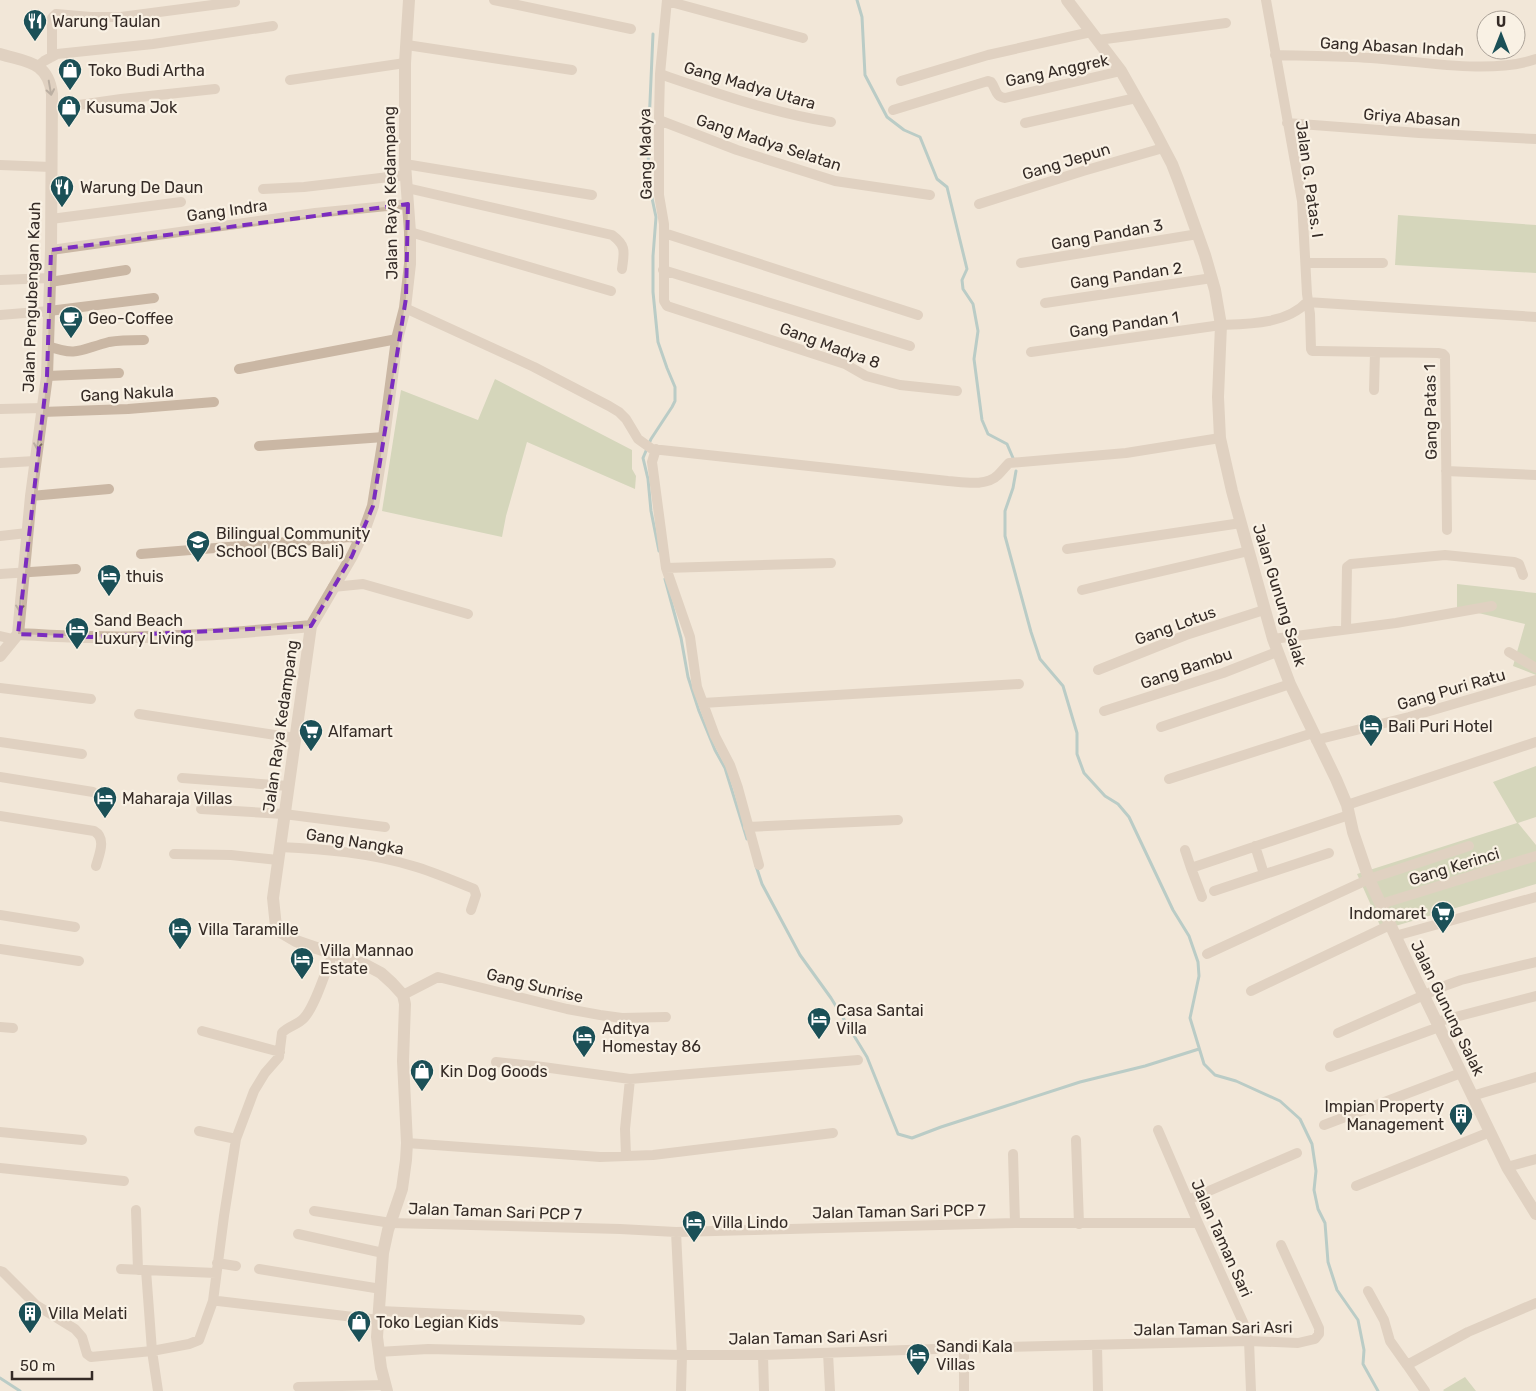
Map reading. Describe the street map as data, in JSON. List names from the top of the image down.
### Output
{
  "streets": {
    "street": [
      "Gang Abasan Indah",
      "Gang Anggrek",
      "Gang Madya Utara",
      "Griya Abasan",
      "Gang Madya Selatan",
      "Gang Madya",
      "Gang Jepun",
      "Jalan G. Patas. I",
      "Jalan Raya Kedampang",
      "Gang Indra",
      "Gang Pandan 3",
      "Gang Pandan 2",
      "Jalan Pengubengan Kauh",
      "Gang Pandan 1",
      "Gang Madya 8",
      "Gang Nakula",
      "Gang Patas 1",
      "Jalan Gunung Salak",
      "Gang Lotus",
      "Gang Bambu",
      "Gang Puri Ratu",
      "Gang Nangka",
      "Gang Kerinci",
      "Gang Sunrise",
      "Jalan Taman Sari PCP 7",
      "Jalan Taman Sari",
      "Jalan Taman Sari Asri"
    ]
  },
  "crossings": [
    ["Gang Abasan Indah", "Jalan G. Patas. I"],
    ["Gang Anggrek", "Jalan Gunung Salak"],
    ["Gang Madya Utara", "Gang Madya"],
    ["Griya Abasan", "Jalan G. Patas. I"],
    ["Gang Madya Selatan", "Gang Madya"],
    ["Gang Madya", "Gang Madya 8"],
    ["Gang Jepun", "Jalan Gunung Salak"],
    ["Jalan G. Patas. I", "Gang Patas 1"],
    ["Jalan Raya Kedampang", "Gang Indra"],
    ["Jalan Raya Kedampang", "Gang Nangka"],
    ["Jalan Raya Kedampang", "Gang Sunrise"],
    ["Gang Indra", "Jalan Pengubengan Kauh"],
    ["Gang Pandan 3", "Jalan Gunung Salak"],
    ["Gang Pandan 2", "Jalan Gunung Salak"],
    ["Jalan Pengubengan Kauh", "Gang Nakula"],
    ["Gang Pandan 1", "Jalan Gunung Salak"],
    ["Jalan Gunung Salak", "Gang Lotus"],
    ["Jalan Gunung Salak", "Gang Bambu"],
    ["Jalan Gunung Salak", "Gang Puri Ratu"],
    ["Jalan Gunung Salak", "Gang Kerinci"],
    ["Jalan Taman Sari PCP 7", "Jalan Taman Sari"],
    ["Jalan Taman Sari", "Jalan Taman Sari Asri"]
  ],
  "places": {
    "restaurant": ["Warung Taulan", "Warung De Daun"],
    "shop": [
      "Toko Budi Artha",
      "Kusuma Jok",
      "Kin Dog Goods",
      "Toko Legian Kids"
    ],
    "cafe": ["Geo-Coffee"],
    "school or university": ["Bilingual Community School (BCS Bali)"],
    "hotel": [
      "thuis",
      "Sand Beach Luxury Living",
      "Bali Puri Hotel",
      "Maharaja Villas",
      "Villa Taramille",
      "Villa Mannao Estate",
      "Casa Santai Villa",
      "Aditya Homestay 86",
      "Villa Lindo",
      "Sandi Kala Villas"
    ],
    "supermarket": ["Alfamart", "Indomaret"],
    "building": ["Impian Property Management", "Villa Melati"]
  },
  "scale_bar": "50 m",
  "north": "top"
}
